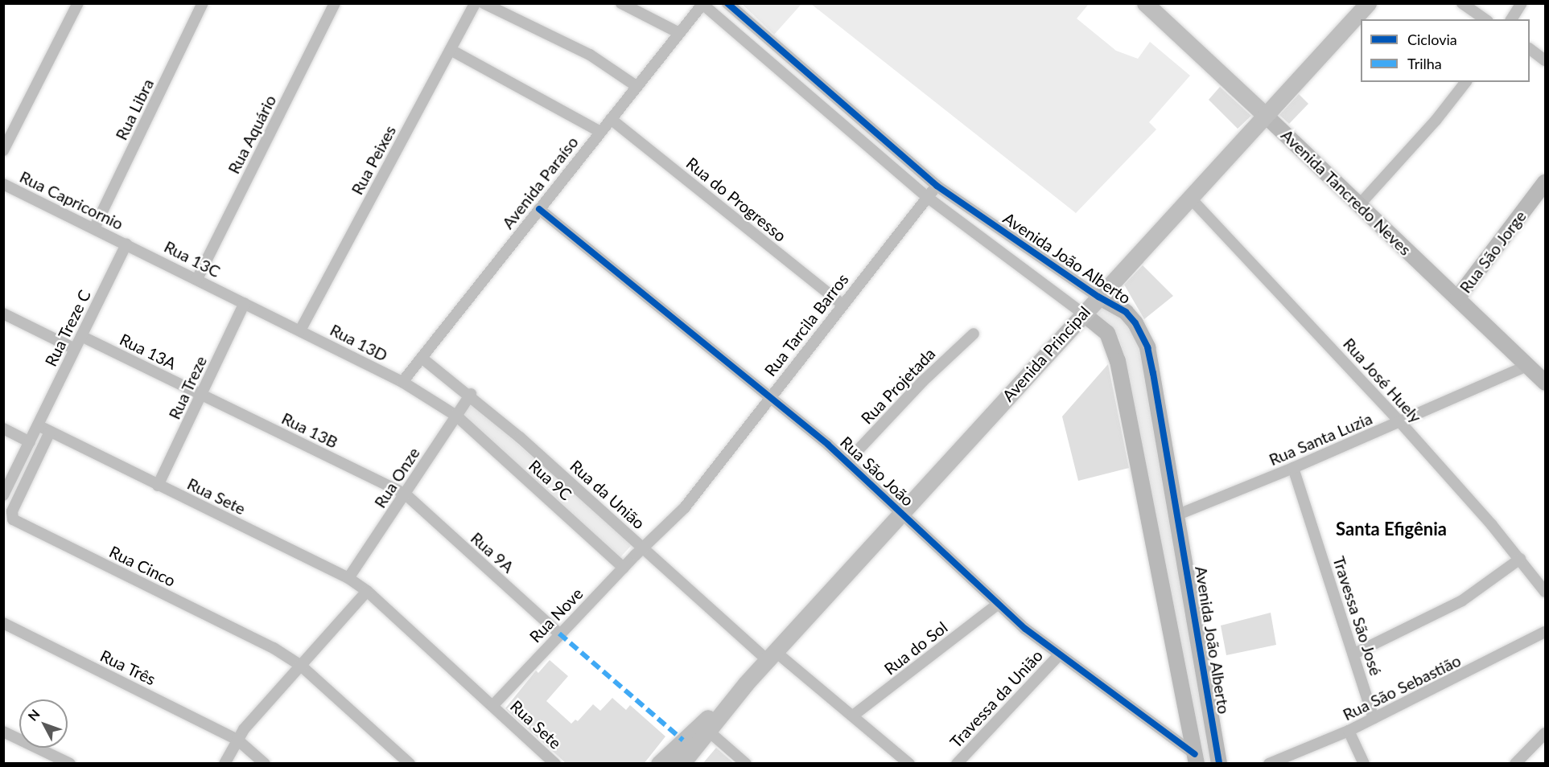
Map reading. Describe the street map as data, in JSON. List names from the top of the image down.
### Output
{
  "streets": {
    "main road": ["Avenida Tancredo Neves", "Avenida Principal"],
    "street": [
      "Rua Libra",
      "Rua Aquário",
      "Rua Peixes",
      "Avenida Paraíso",
      "Rua do Progresso",
      "Rua Capricornio",
      "Rua São Jorge",
      "Avenida João Alberto",
      "Rua 13C",
      "Rua Tarcila Barros",
      "Rua Treze C",
      "Rua 13D",
      "Rua 13A",
      "Rua José Huely",
      "Rua Projetada",
      "Rua Treze",
      "Rua 13B",
      "Rua Santa Luzia",
      "Rua São João",
      "Rua Onze",
      "Rua 9C",
      "Rua da União",
      "Rua Sete",
      "Rua 9A",
      "Rua Cinco",
      "Rua Nove",
      "Travessa São José",
      "Rua do Sol",
      "Rua Três",
      "Rua São Sebastião",
      "Travessa da União"
    ]
  },
  "crossings": [
    ["Rua Libra", "Rua Capricornio"],
    ["Rua Aquário", "Rua 13C"],
    ["Rua Peixes", "Rua 13D"],
    ["Avenida Paraíso", "Rua do Progresso"],
    ["Avenida Paraíso", "Avenida João Alberto"],
    ["Avenida Paraíso", "Rua 13D"],
    ["Avenida Paraíso", "Rua São João"],
    ["Avenida Paraíso", "Rua da União"],
    ["Avenida Tancredo Neves", "Rua São Jorge"],
    ["Avenida Tancredo Neves", "Avenida Principal"],
    ["Avenida Tancredo Neves", "Rua Santa Luzia"],
    ["Rua do Progresso", "Rua Tarcila Barros"],
    ["Rua Capricornio", "Rua 13C"],
    ["Rua Capricornio", "Rua Treze C"],
    ["Avenida João Alberto", "Rua Tarcila Barros"],
    ["Avenida João Alberto", "Avenida Principal"],
    ["Avenida João Alberto", "Rua Santa Luzia"],
    ["Avenida João Alberto", "Rua São João"],
    ["Rua 13C", "Rua Treze C"],
    ["Rua 13C", "Rua 13D"],
    ["Rua 13C", "Rua Treze"],
    ["Rua Tarcila Barros", "Rua São João"],
    ["Rua Tarcila Barros", "Rua da União"],
    ["Rua Tarcila Barros", "Rua Nove"],
    ["Rua Treze C", "Rua 13A"],
    ["Rua Treze C", "Rua Sete"],
    ["Rua 13D", "Rua Treze"],
    ["Rua 13D", "Rua Onze"],
    ["Rua 13D", "Rua 9C"],
    ["Rua 13A", "Rua Treze"],
    ["Rua 13A", "Rua 13B"],
    ["Avenida Principal", "Rua José Huely"],
    ["Avenida Principal", "Rua São João"],
    ["Avenida Principal", "Rua da União"],
    ["Rua José Huely", "Rua Santa Luzia"],
    ["Rua Projetada", "Rua São João"],
    ["Rua Treze", "Rua 13B"],
    ["Rua Treze", "Rua Sete"],
    ["Rua 13B", "Rua Onze"],
    ["Rua 13B", "Rua 9A"],
    ["Rua Santa Luzia", "Travessa São José"],
    ["Rua São João", "Rua do Sol"],
    ["Rua São João", "Travessa da União"],
    ["Rua Onze", "Rua 9C"],
    ["Rua Onze", "Rua da União"],
    ["Rua Onze", "Rua Sete"],
    ["Rua Onze", "Rua 9A"],
    ["Rua 9C", "Rua Nove"],
    ["Rua da União", "Rua Nove"],
    ["Rua da União", "Rua do Sol"],
    ["Rua Sete", "Rua Cinco"],
    ["Rua Sete", "Rua Nove"],
    ["Rua 9A", "Rua Nove"],
    ["Travessa São José", "Rua São Sebastião"]
  ],
  "districts": ["Santa Efigênia"],
  "legend": ["Ciclovia", "Trilha"],
  "north": "top left"
}
